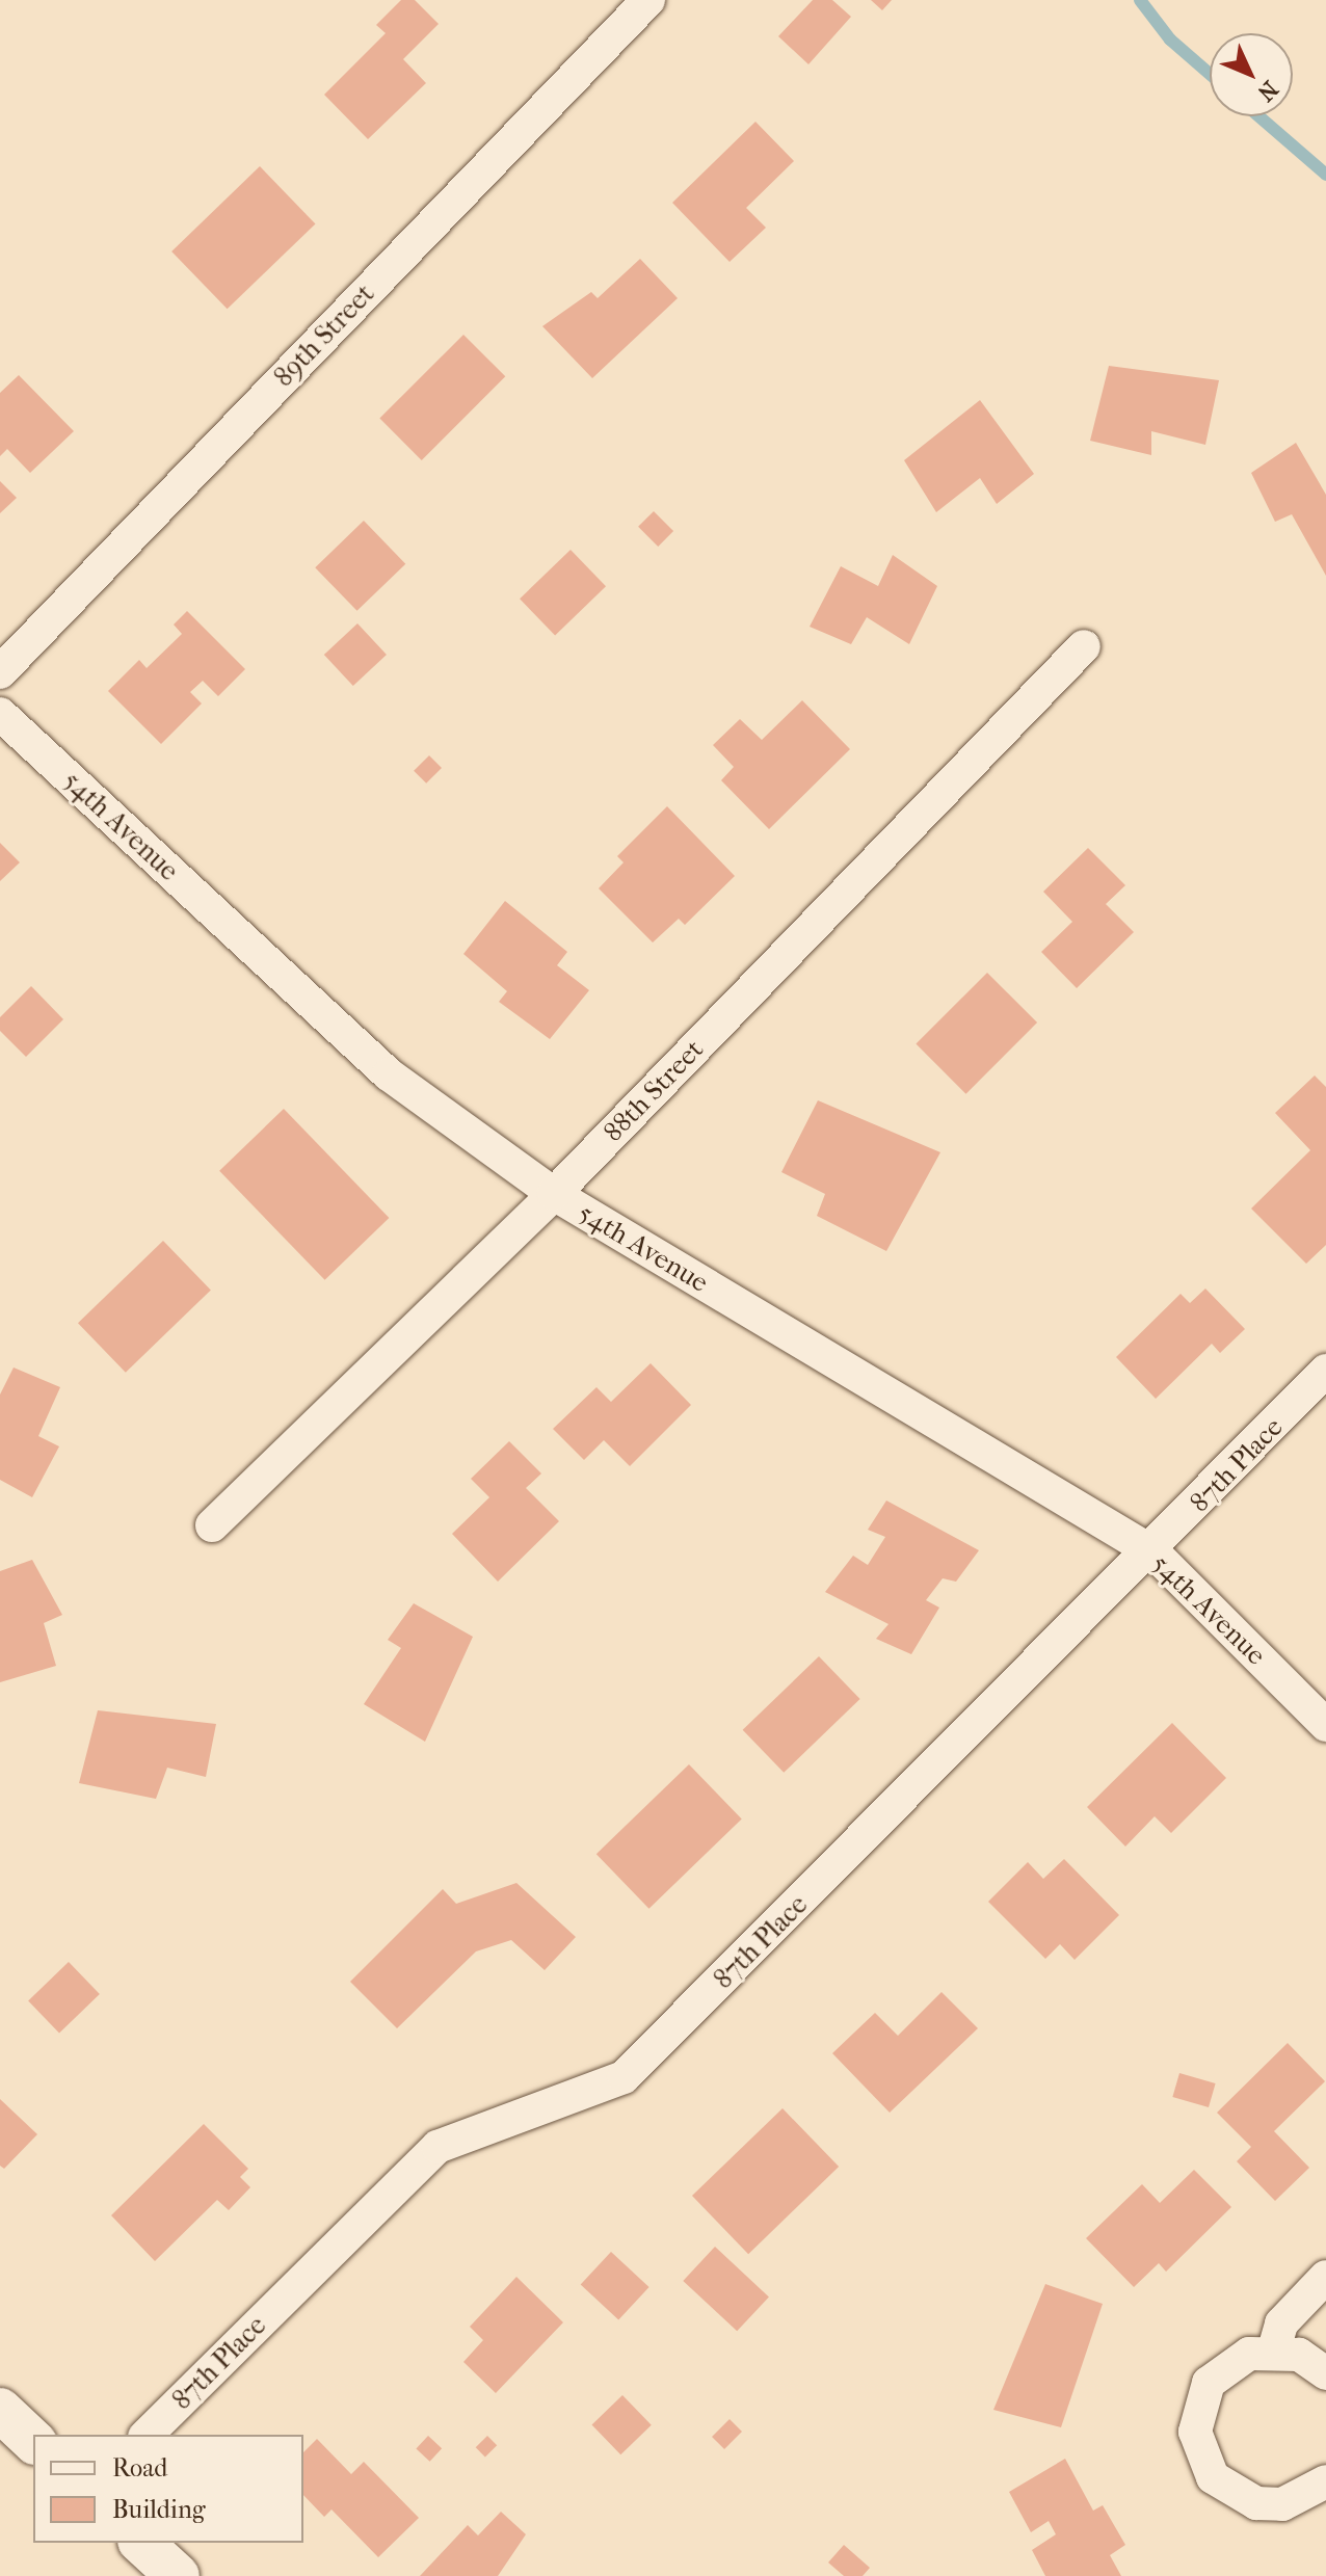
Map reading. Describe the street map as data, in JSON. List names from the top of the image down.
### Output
{
  "streets": {
    "street": [
      "89th Street",
      "54th Avenue",
      "88th Street",
      "87th Place"
    ]
  },
  "crossings": [
    ["54th Avenue", "88th Street"],
    ["54th Avenue", "87th Place"]
  ],
  "legend": ["Road", "Building"],
  "north": "bottom right"
}
